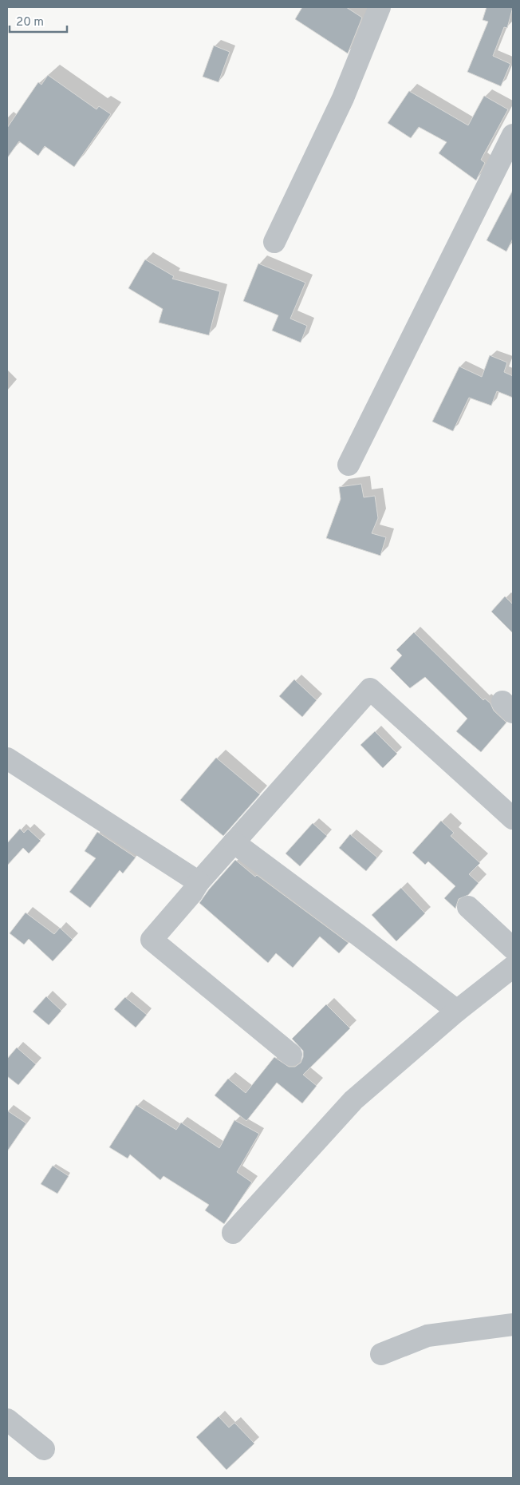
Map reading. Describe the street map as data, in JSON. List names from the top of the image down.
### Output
{
  "scale_bar": "20 m"
}
